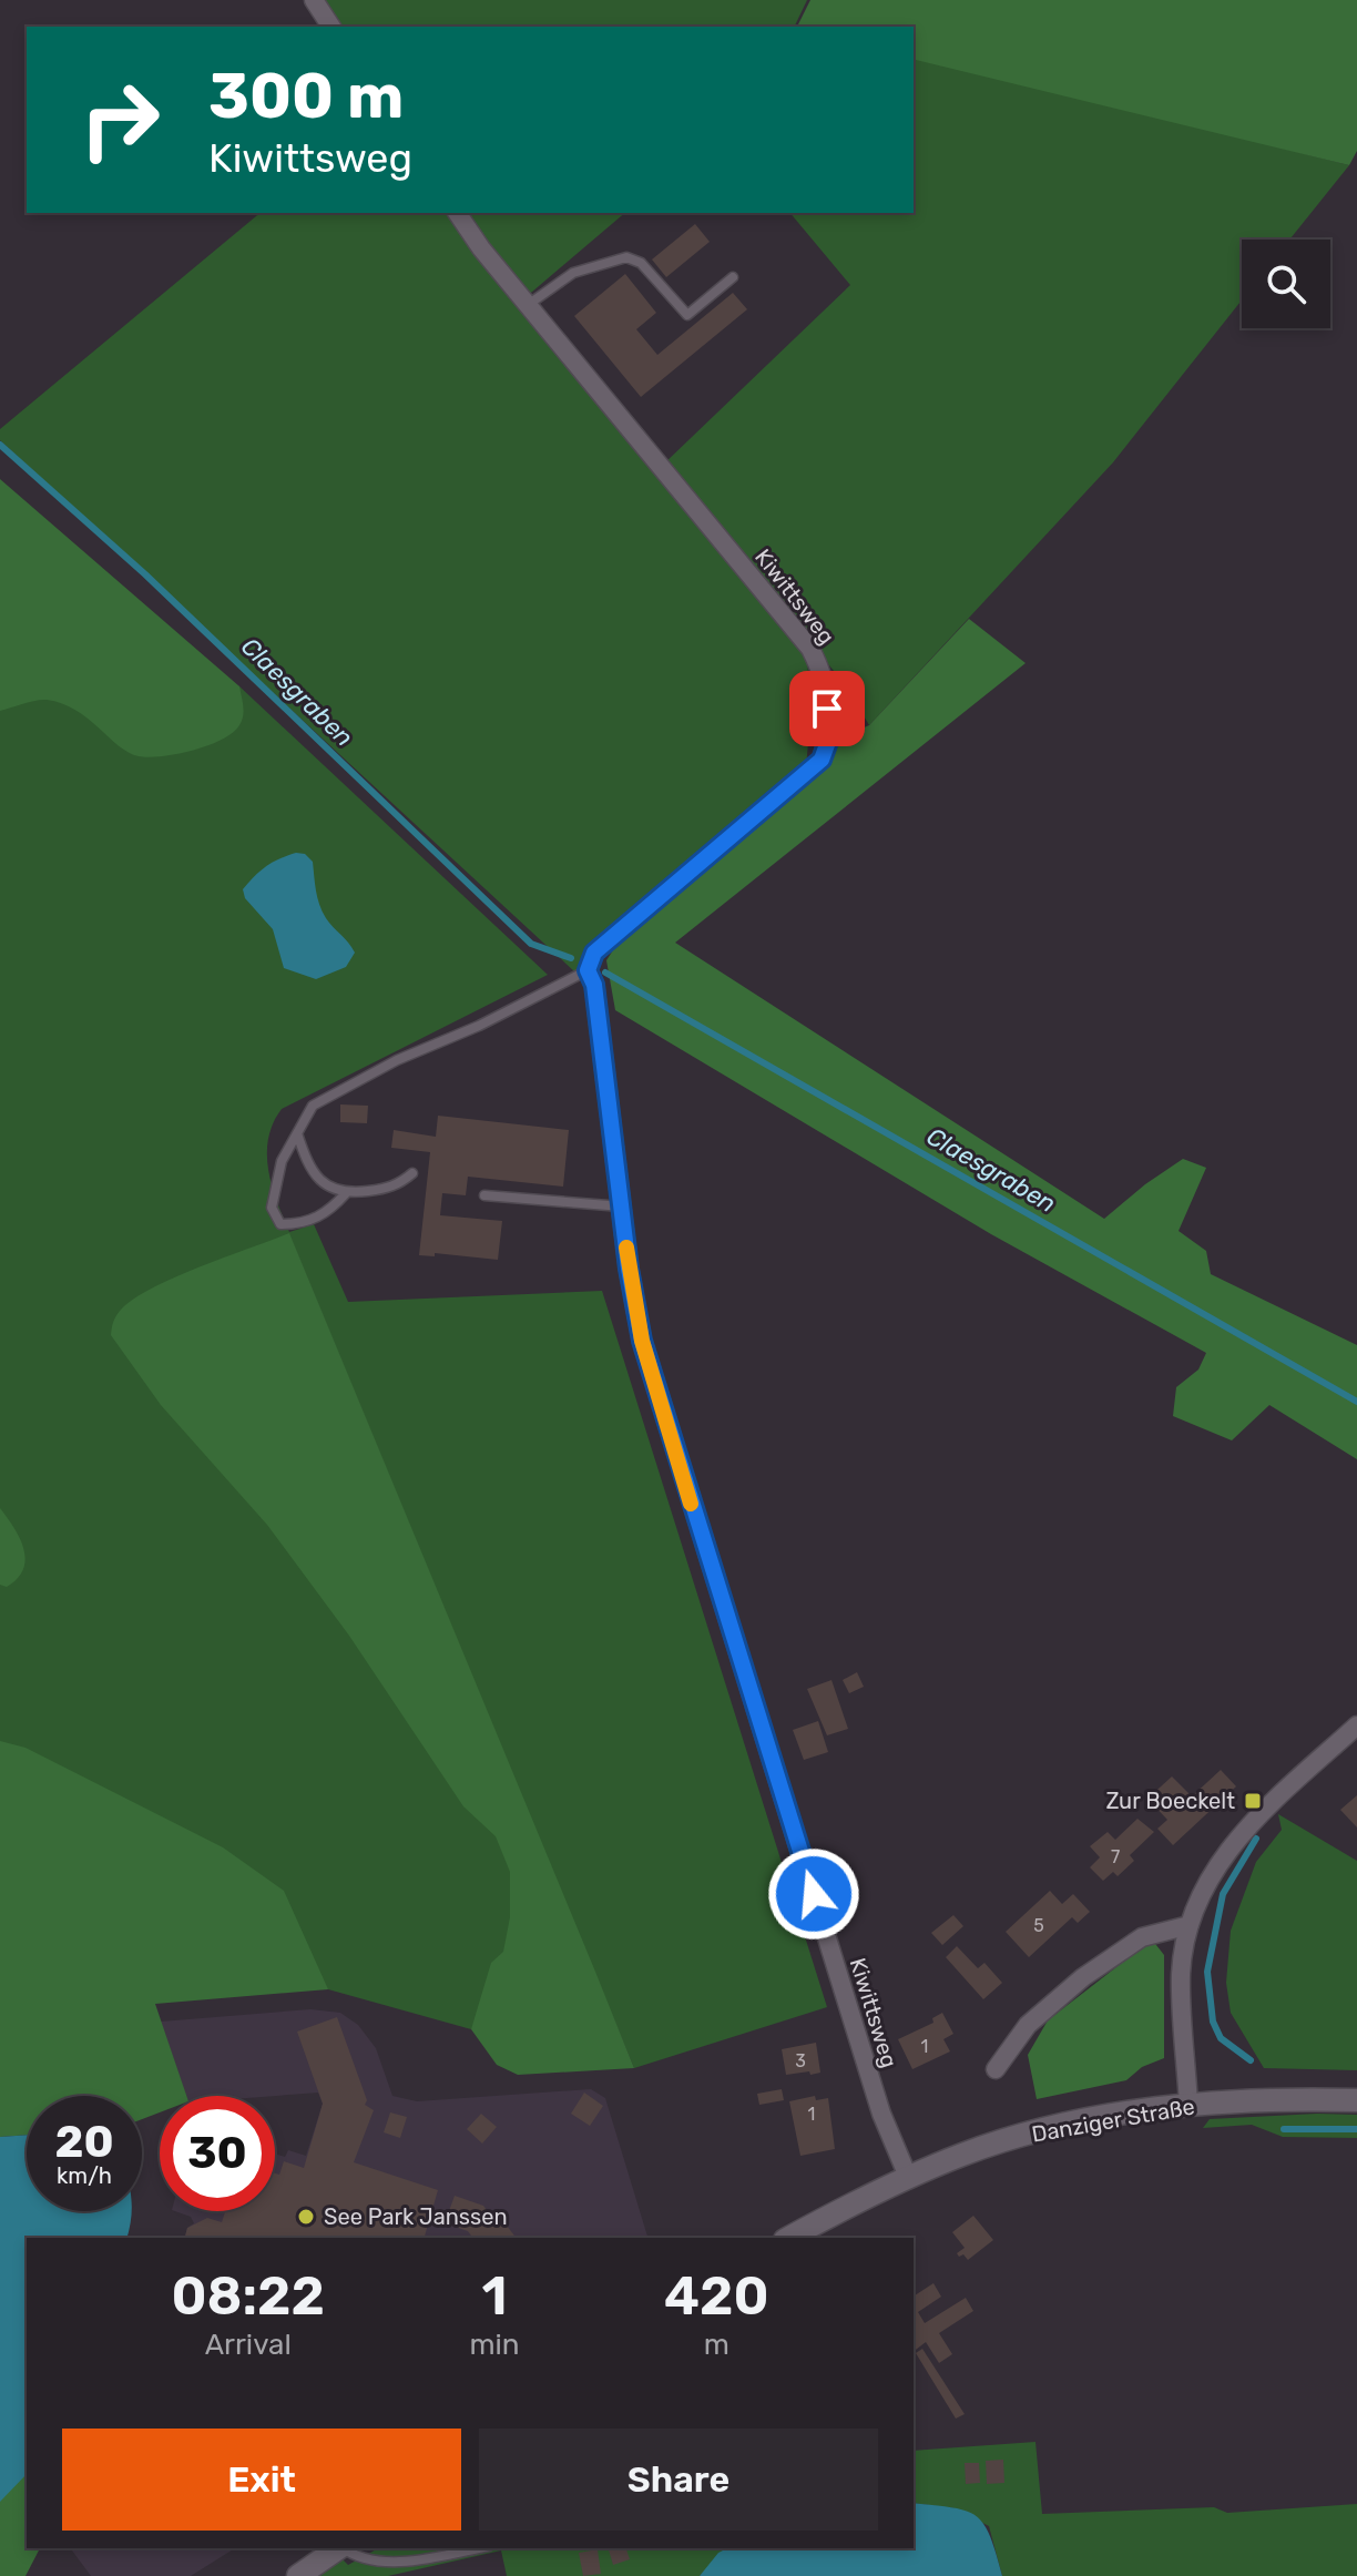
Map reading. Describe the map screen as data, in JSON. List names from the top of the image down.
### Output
{
  "streets": {
    "street": ["Kiwittsweg", "Danziger Straße"]
  },
  "crossings": [
    ["Kiwittsweg", "Danziger Straße"]
  ],
  "water": ["Claesgraben"],
  "places": {
    "transit": ["Zur Boeckelt"],
    "other": ["See Park Janssen"]
  },
  "house_numbers": [
    "7",
    "5",
    "1",
    "3",
    "1"
  ],
  "page": {
    "turn": ["300 m", "Kiwittsweg"],
    "speed": "20 km/h",
    "limit": "30",
    "eta": [
      "08:22",
      "Arrival",
      "1",
      "min",
      "420",
      "m"
    ],
    "buttons": ["Exit", "Share"]
  }
}
